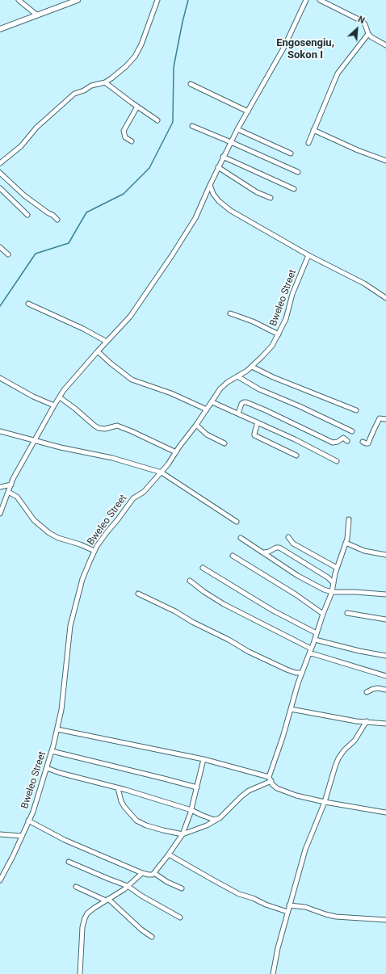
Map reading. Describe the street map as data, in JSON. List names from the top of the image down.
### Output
{
  "streets": {
    "street": ["Bweleo Street"]
  },
  "districts": ["Engosengiu, Sokon I"],
  "north": "top right"
}
